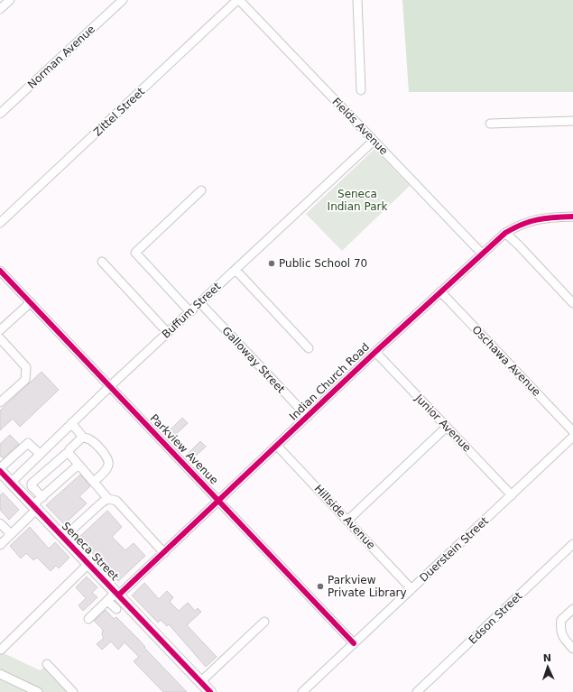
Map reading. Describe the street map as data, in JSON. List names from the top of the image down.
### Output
{
  "streets": {
    "main road": ["Seneca Street"],
    "street": [
      "Norman Avenue",
      "Zittel Street",
      "Fields Avenue",
      "Buffum Street",
      "Galloway Street",
      "Oschawa Avenue",
      "Indian Church Road",
      "Junior Avenue",
      "Parkview Avenue",
      "Hillside Avenue",
      "Duerstein Street",
      "Edson Street"
    ]
  },
  "crossings": [
    ["Zittel Street", "Fields Avenue"],
    ["Fields Avenue", "Buffum Street"],
    ["Fields Avenue", "Indian Church Road"],
    ["Buffum Street", "Galloway Street"],
    ["Buffum Street", "Parkview Avenue"],
    ["Buffum Street", "Seneca Street"],
    ["Galloway Street", "Indian Church Road"],
    ["Oschawa Avenue", "Indian Church Road"],
    ["Indian Church Road", "Junior Avenue"],
    ["Indian Church Road", "Parkview Avenue"],
    ["Indian Church Road", "Hillside Avenue"],
    ["Indian Church Road", "Seneca Street"],
    ["Junior Avenue", "Duerstein Street"],
    ["Parkview Avenue", "Duerstein Street"],
    ["Hillside Avenue", "Duerstein Street"]
  ],
  "parks": ["Seneca Indian Park"],
  "places": ["Public School 70", "Parkview Private Library"],
  "north": "top"
}
